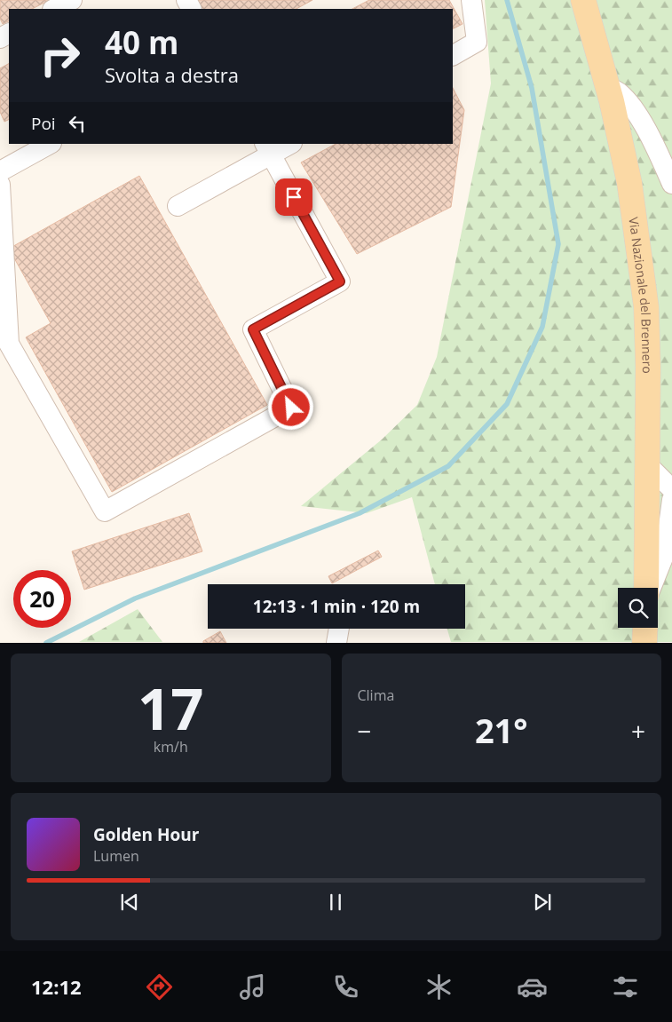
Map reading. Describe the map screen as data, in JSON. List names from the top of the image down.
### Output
{
  "streets": {
    "main road": ["Via Nazionale del Brennero"]
  },
  "page": {
    "turn": ["40 m", "Svolta a destra"],
    "then": "Poi",
    "limit": "20",
    "trip": "12:13 · 1 min · 120 m",
    "tile": [
      ["17", "km/h"],
      "Clima"
    ],
    "heat": ["−", "21°", "+"],
    "song": ["Golden Hour", "Lumen"],
    "tabs": "12:12"
  }
}
